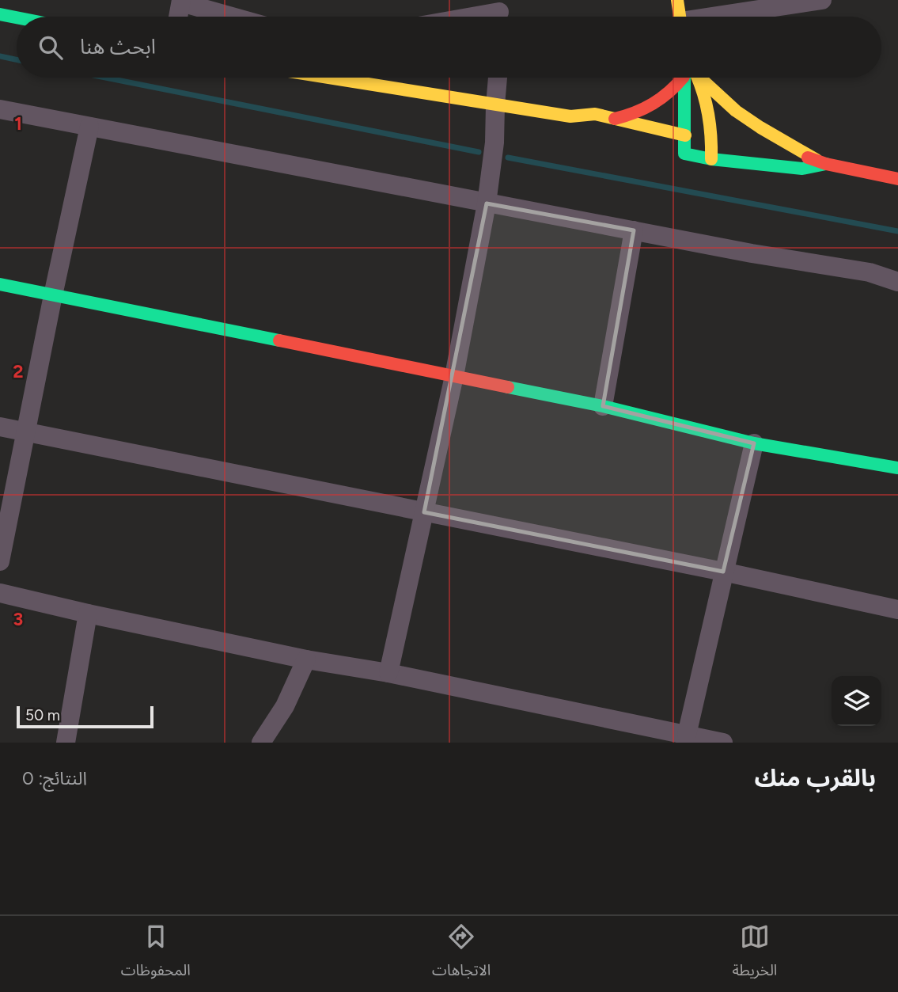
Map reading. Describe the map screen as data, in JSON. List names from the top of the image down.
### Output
{
  "scale_bar": "50 m",
  "page": {
    "search": "ابحث هنا",
    "scale": "50 m",
    "heading": ["بالقرب منك", "النتائج: 0"],
    "nav": ["الخريطة", "الاتجاهات", "المحفوظات"]
  },
  "grid": {
    "rows": ["1", "2", "3"]
  }
}
